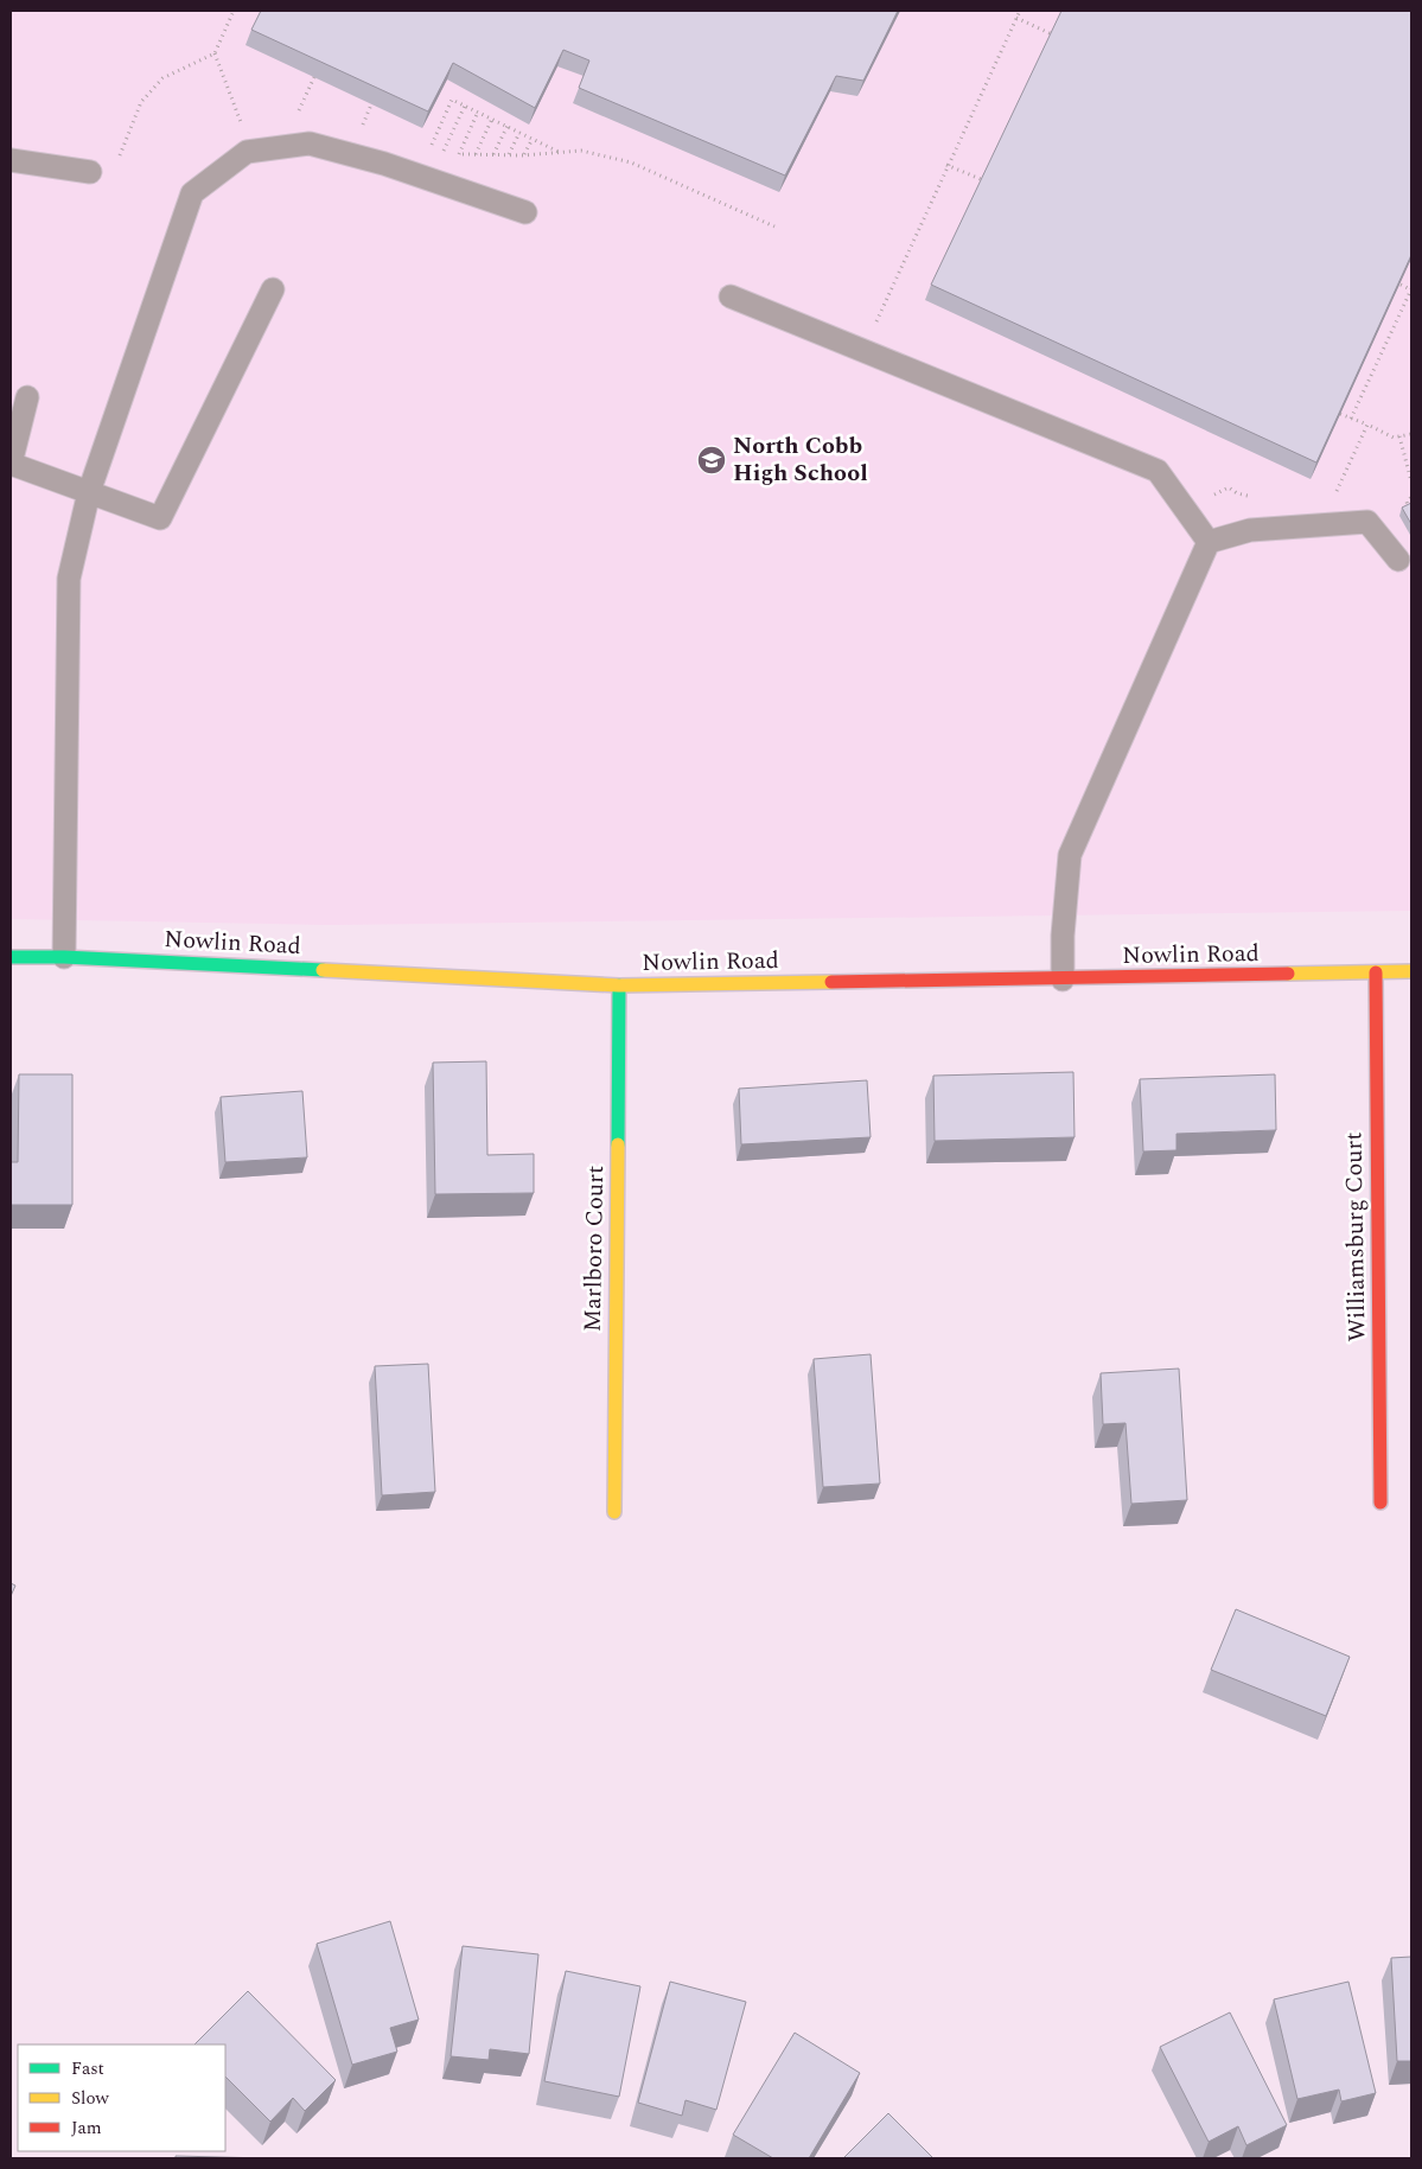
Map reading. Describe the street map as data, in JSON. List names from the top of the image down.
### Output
{
  "streets": {
    "street": ["Nowlin Road", "Williamsburg Court", "Marlboro Court"]
  },
  "crossings": [
    ["Nowlin Road", "Williamsburg Court"],
    ["Nowlin Road", "Marlboro Court"]
  ],
  "places": {
    "school or university": ["North Cobb High School"]
  },
  "legend": ["Fast", "Slow", "Jam"]
}
